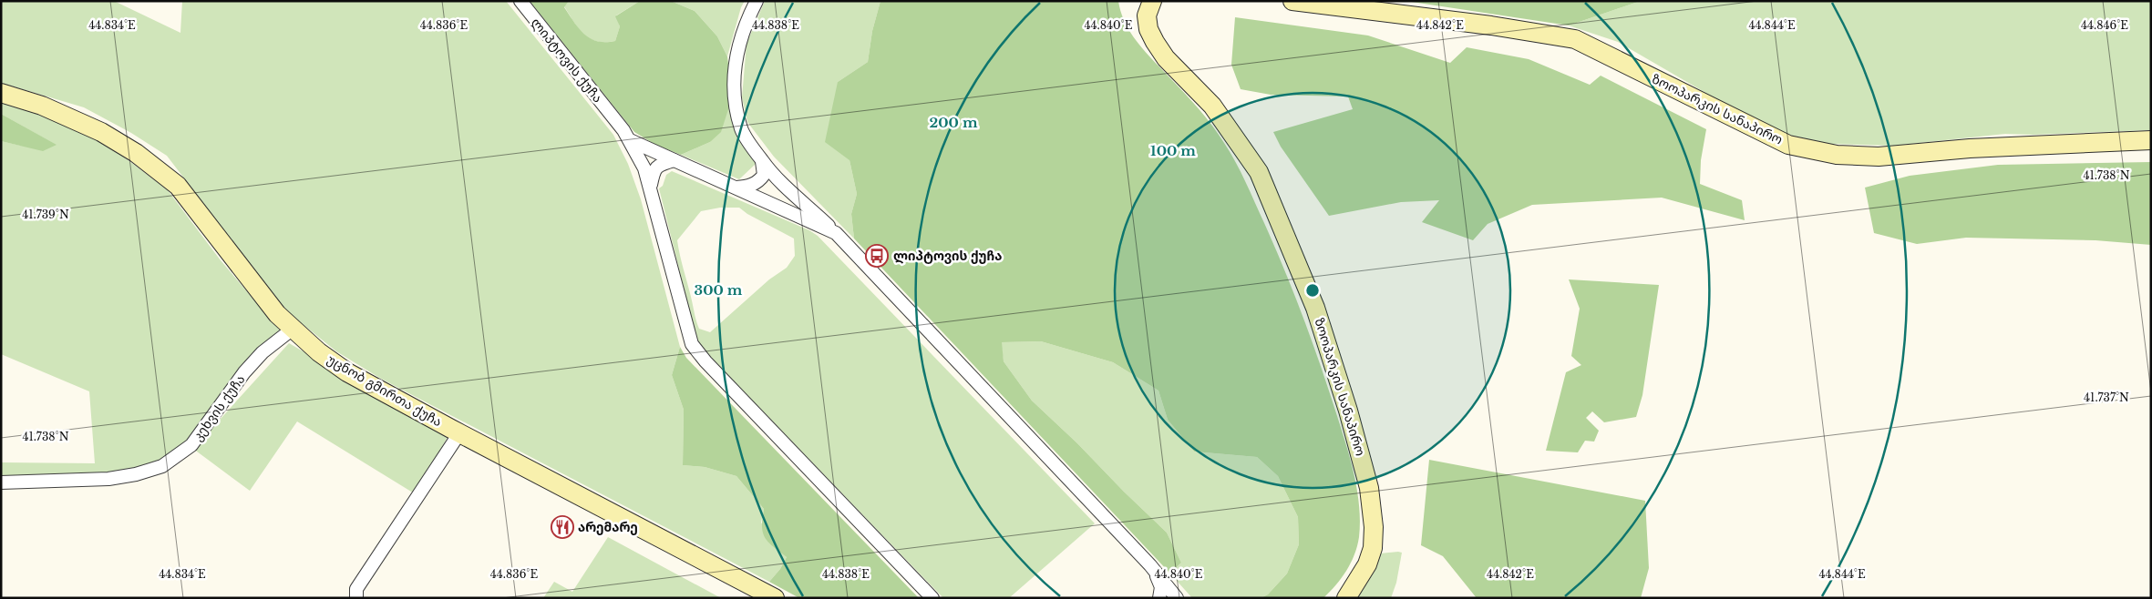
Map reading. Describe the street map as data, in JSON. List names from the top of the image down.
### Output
{
  "streets": {
    "main road": ["ზოოპარკის სანაპირო", "უცნობ გმირთა ქუჩა"],
    "street": ["ლიპტოვის ქუჩა", "კეხვის ქუჩა"]
  },
  "crossings": [
    ["უცნობ გმირთა ქუჩა", "კეხვის ქუჩა"]
  ],
  "places": {
    "bus stop": ["ლიპტოვის ქუჩა"],
    "restaurant": ["არემარე"]
  },
  "coordinates": [
    "44.834°E",
    "44.836°E",
    "44.838°E",
    "44.840°E",
    "44.842°E",
    "44.844°E",
    "44.846°E",
    "41.738°N",
    "41.739°N",
    "41.737°N"
  ],
  "rings": ["200 m", "100 m", "300 m"]
}
